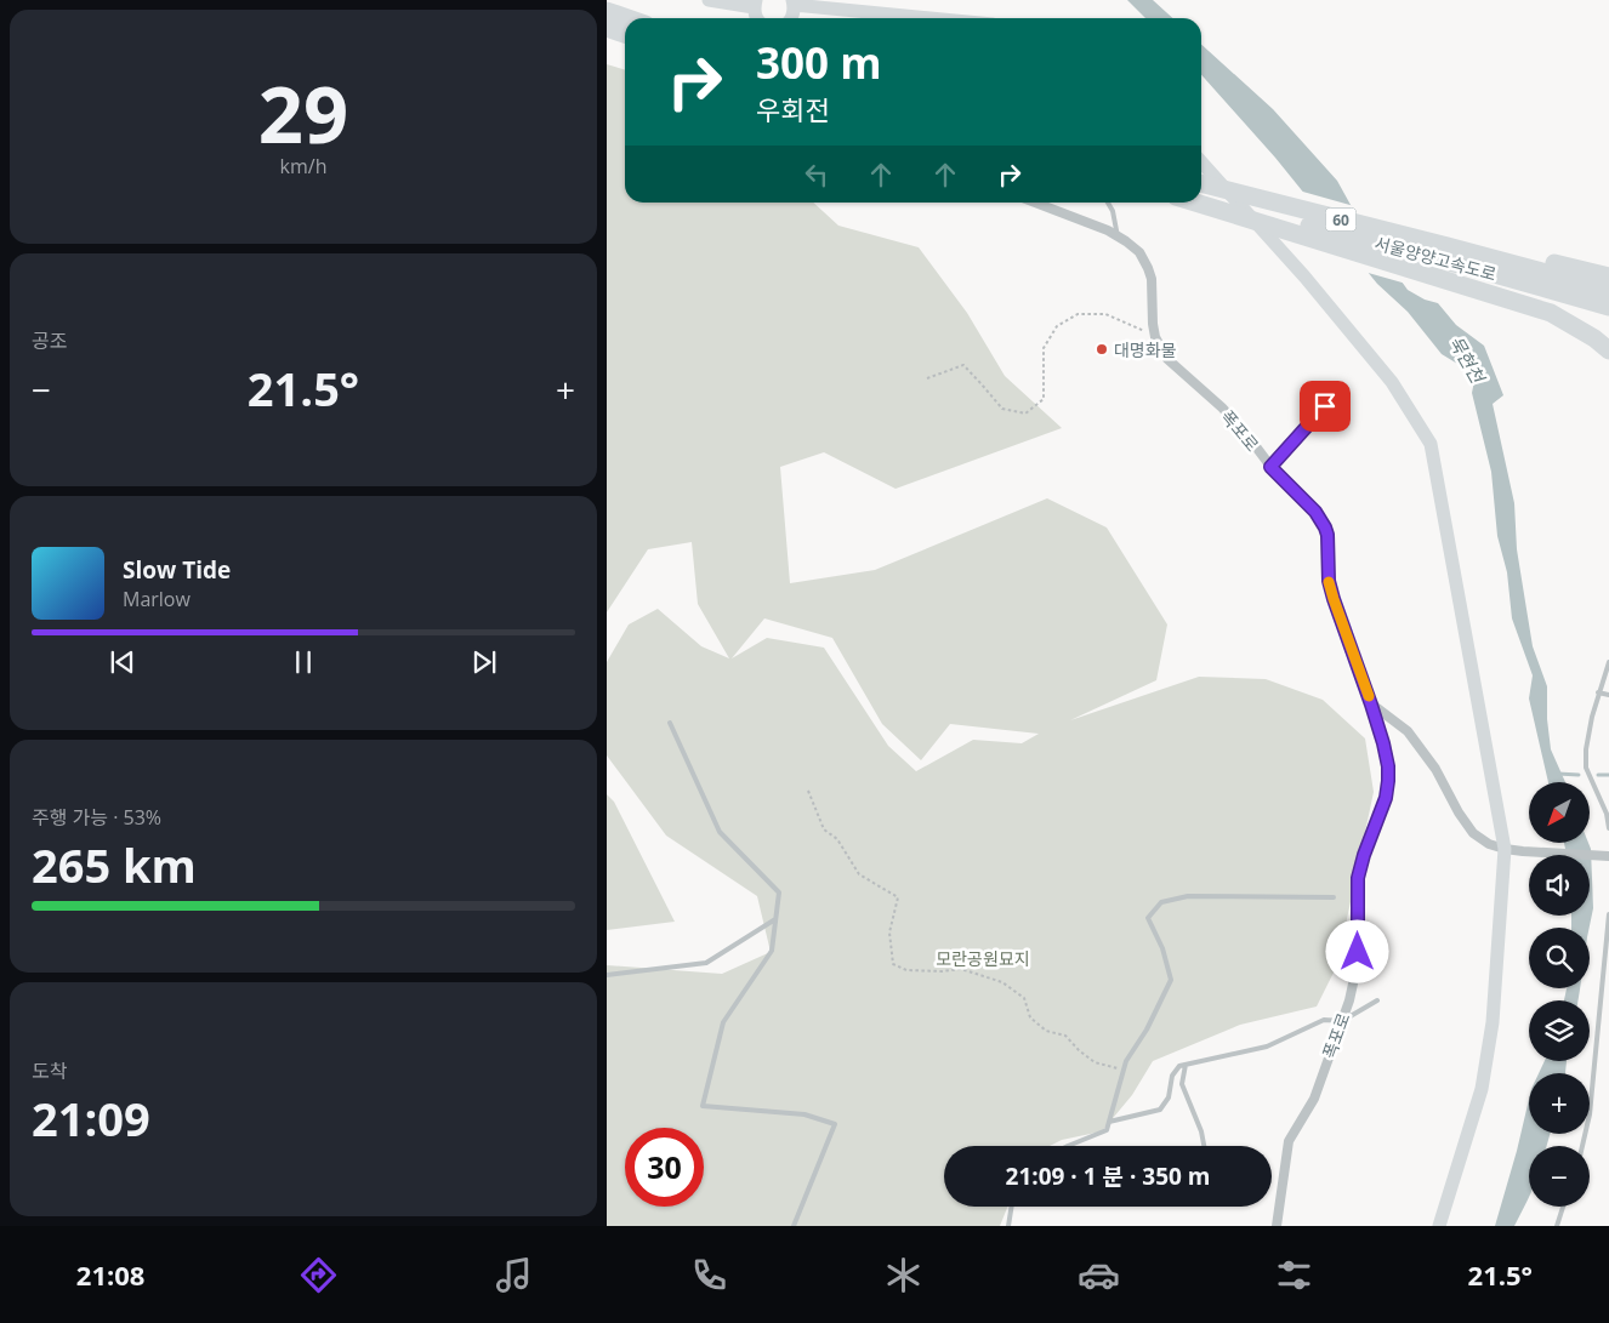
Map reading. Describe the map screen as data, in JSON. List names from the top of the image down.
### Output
{
  "streets": {
    "highway": ["60", "서울양양고속도로"],
    "street": ["폭포로"]
  },
  "water": ["묵현천"],
  "parks": ["모란공원묘지"],
  "places": ["대명화물"],
  "north": "bottom left",
  "page": {
    "tile": [
      ["29", "km/h"],
      "공조",
      ["주행 가능 · 53%", "265 km"],
      ["도착", "21:09"]
    ],
    "turn": ["300 m", "우회전"],
    "heat": ["−", "21.5°", "+"],
    "song": ["Slow Tide", "Marlow"],
    "map_buttons": ["+", "−"],
    "limit": "30",
    "trip": "21:09 · 1 분 · 350 m",
    "tabs": ["21:08", "21.5°"]
  }
}
